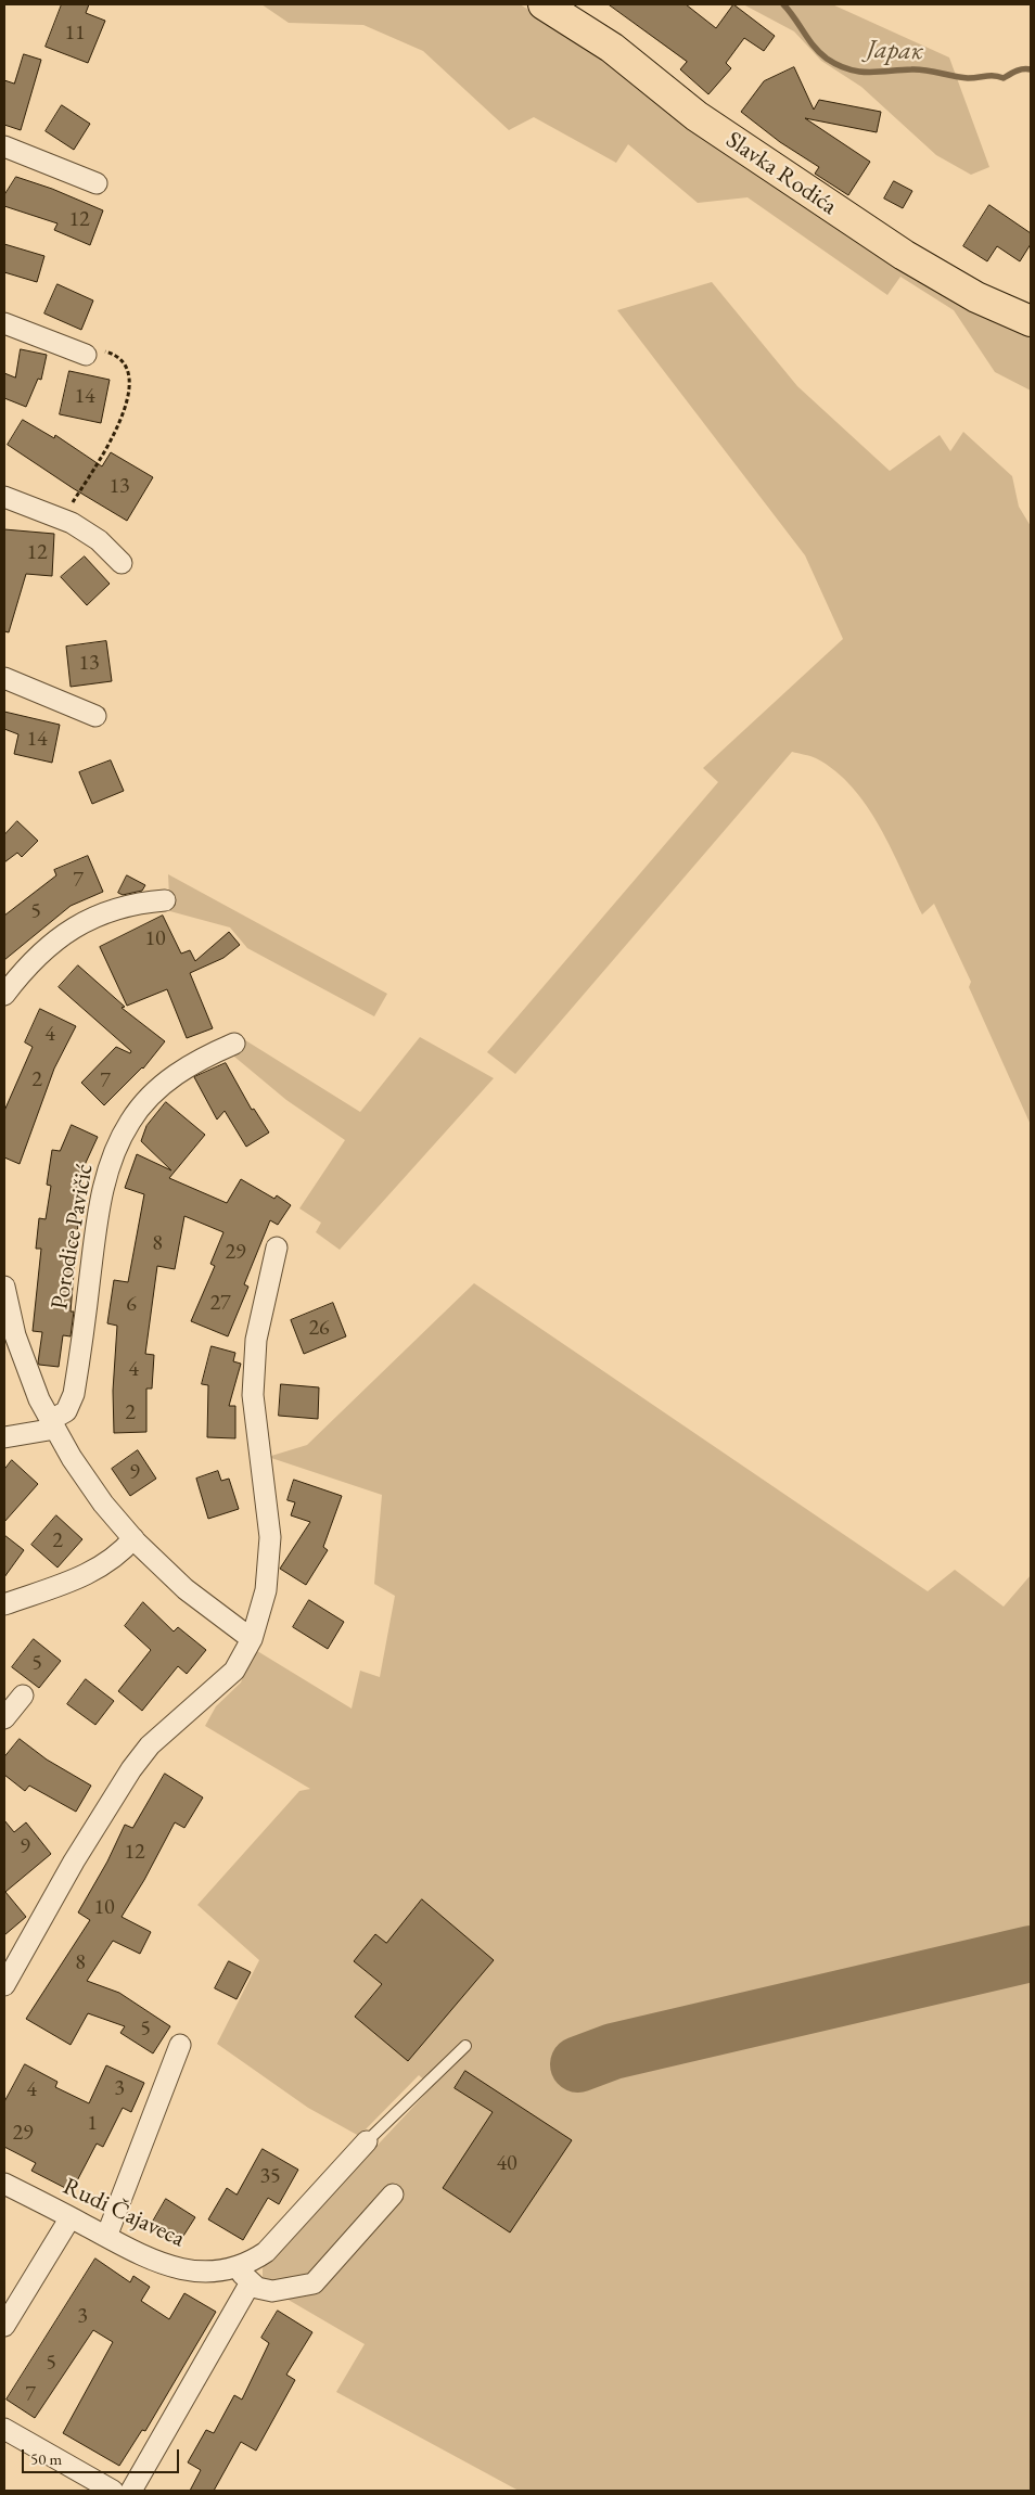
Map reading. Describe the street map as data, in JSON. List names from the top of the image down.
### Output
{
  "streets": {
    "main road": ["Slavka Rodića"],
    "street": ["Porodice Pavičić", "Rudi Čajaveca"]
  },
  "water": ["Јарак"],
  "house_numbers": [
    "11",
    "12",
    "14",
    "13",
    "12",
    "13",
    "14",
    "7",
    "5",
    "10",
    "4",
    "2",
    "7",
    "8",
    "29",
    "27",
    "6",
    "26",
    "4",
    "2",
    "9",
    "2",
    "5",
    "9",
    "12",
    "10",
    "8",
    "5",
    "3",
    "4",
    "1",
    "29",
    "40",
    "35",
    "3",
    "5",
    "7"
  ],
  "scale_bar": "50 m"
}
